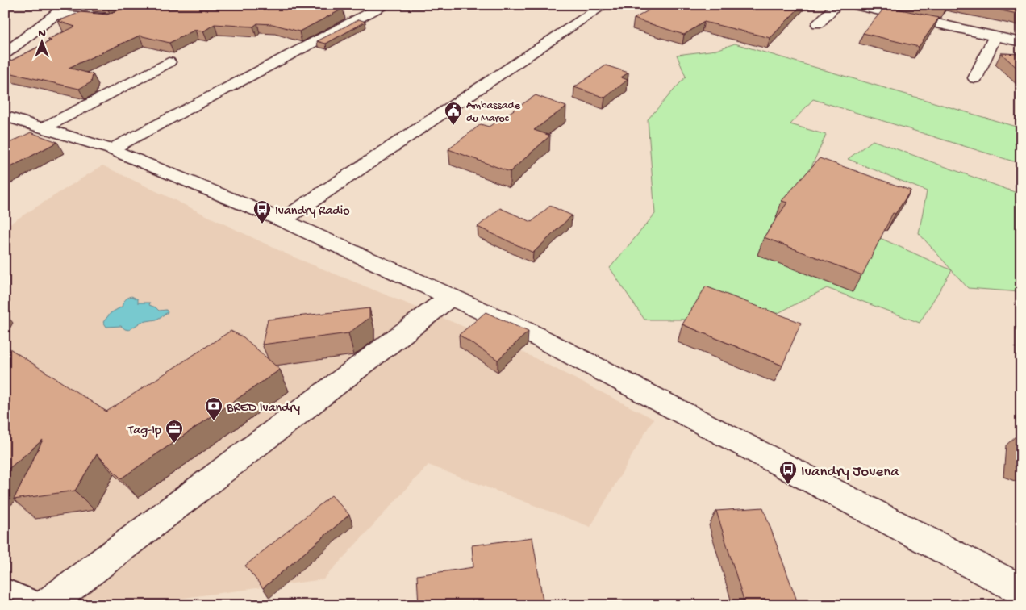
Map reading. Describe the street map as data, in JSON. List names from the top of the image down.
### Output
{
  "places": {
    "public building": ["Ambassade du Maroc"],
    "bus stop": ["Ivandry Radio", "Ivandry Jovena"],
    "bank": ["BRED Ivandry"],
    "office": ["Tag-Ip"]
  },
  "north": "top"
}
